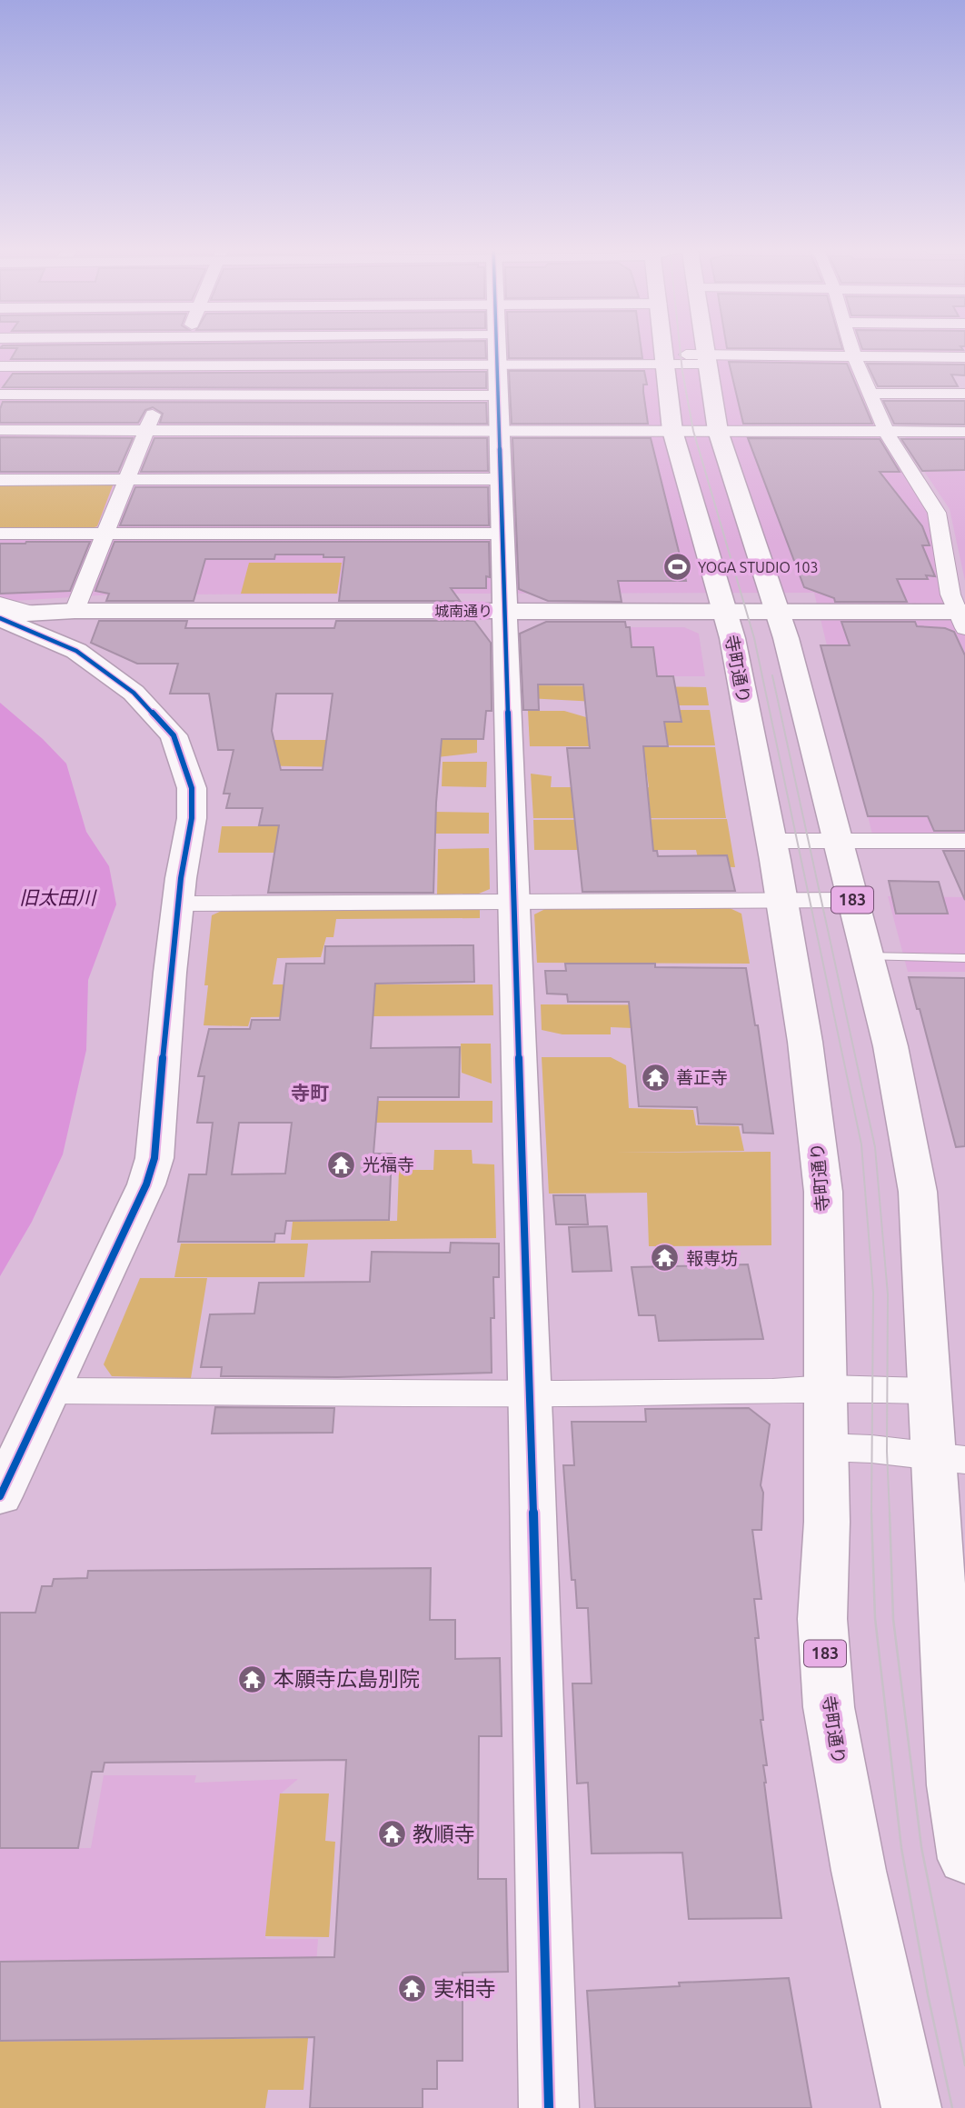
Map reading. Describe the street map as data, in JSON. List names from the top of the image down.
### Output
{
  "streets": {
    "main road": ["城南通り", "寺町通り", "183"]
  },
  "crossings": [
    ["城南通り", "寺町通り"],
    ["城南通り", "183"]
  ],
  "districts": ["寺町"],
  "water": ["旧太田川"],
  "places": {
    "sports": ["YOGA STUDIO 103"],
    "temple": [
      "善正寺",
      "光福寺",
      "報専坊",
      "本願寺広島別院",
      "教順寺",
      "実相寺"
    ]
  }
}
